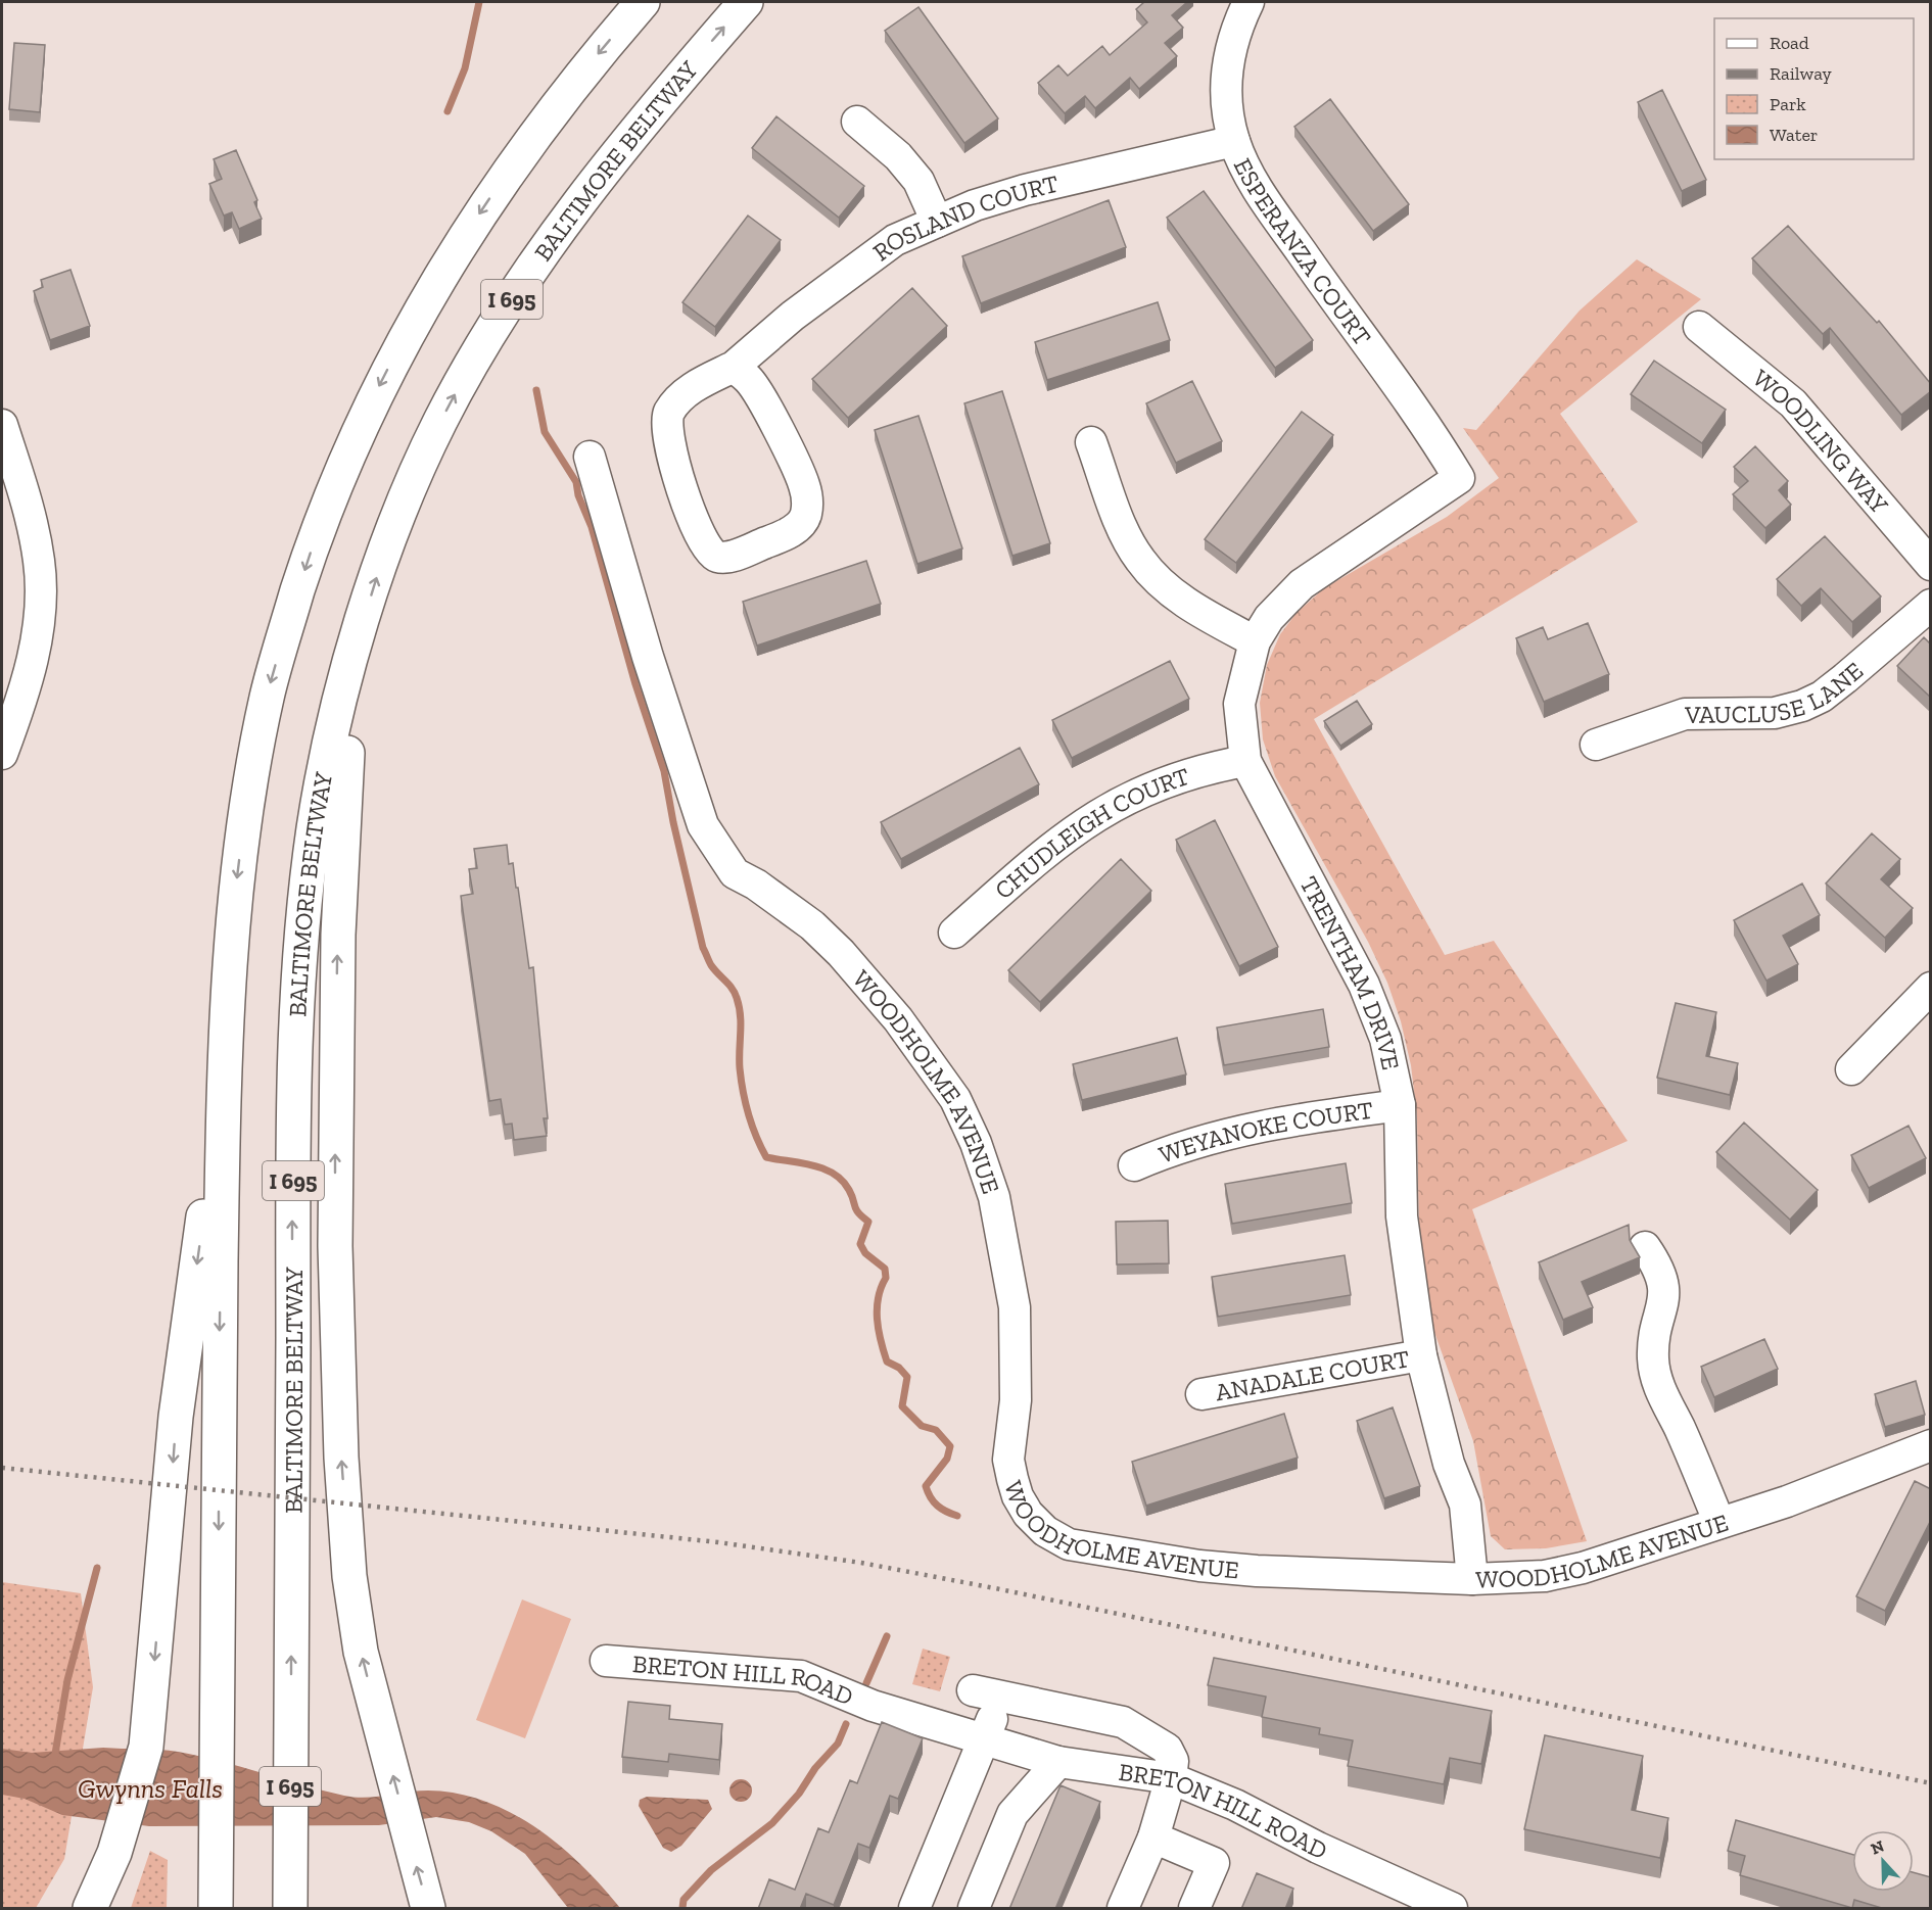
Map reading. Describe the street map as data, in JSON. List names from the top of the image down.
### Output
{
  "streets": {
    "highway": ["BALTIMORE BELTWAY", "I 695"],
    "street": [
      "ROSLAND COURT",
      "ESPERANZA COURT",
      "WOODLING WAY",
      "VAUCLUSE LANE",
      "CHUDLEIGH COURT",
      "TRENTHAM DRIVE",
      "WOODHOLME AVENUE",
      "WEYANOKE COURT",
      "ANADALE COURT",
      "BRETON HILL ROAD"
    ]
  },
  "crossings": [
    ["ROSLAND COURT", "ESPERANZA COURT"],
    ["ESPERANZA COURT", "TRENTHAM DRIVE"],
    ["CHUDLEIGH COURT", "TRENTHAM DRIVE"],
    ["TRENTHAM DRIVE", "WOODHOLME AVENUE"],
    ["TRENTHAM DRIVE", "WEYANOKE COURT"],
    ["TRENTHAM DRIVE", "ANADALE COURT"]
  ],
  "water": ["Gwynns Falls"],
  "legend": [
    "Road",
    "Railway",
    "Park",
    "Water"
  ],
  "north": "top"
}
